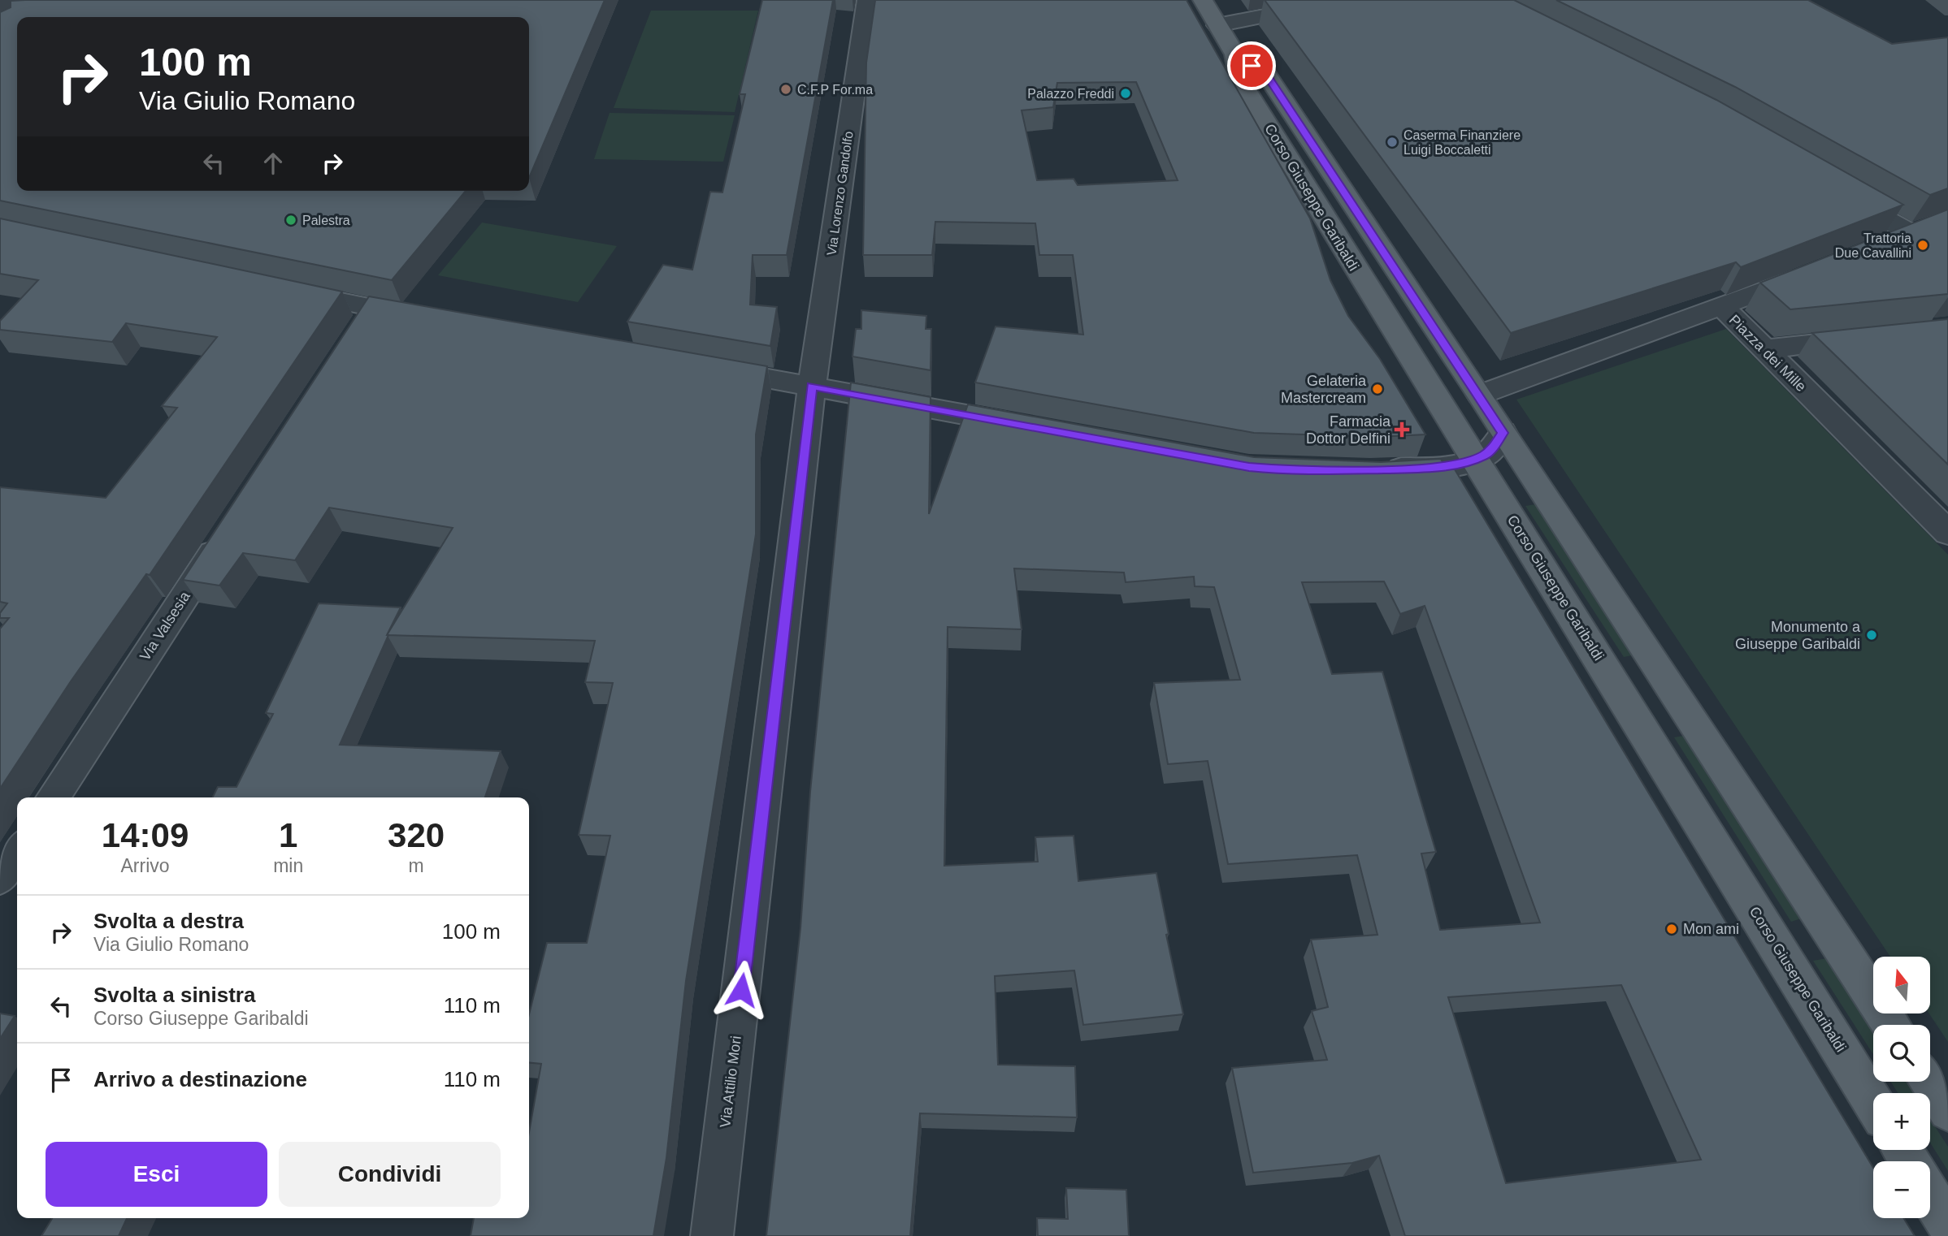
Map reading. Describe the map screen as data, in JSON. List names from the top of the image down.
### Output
{
  "streets": {
    "main road": ["Corso Giuseppe Garibaldi"],
    "street": [
      "Via Lorenzo Gandolfo",
      "Piazza dei Mille",
      "Via Valsesia",
      "Via Attilio Mori"
    ]
  },
  "crossings": [
    ["Via Lorenzo Gandolfo", "Via Attilio Mori"],
    ["Corso Giuseppe Garibaldi", "Piazza dei Mille"]
  ],
  "places": {
    "other": [
      "C.F.P For.ma",
      "Palazzo Freddi",
      "Caserma Finanziere Luigi Boccaletti",
      "Palestra",
      "Trattoria Due Cavallini",
      "Gelateria Mastercream",
      "Monumento a Giuseppe Garibaldi",
      "Mon ami"
    ],
    "health": ["Farmacia Dottor Delfini"]
  },
  "north": "top",
  "page": {
    "turn": ["100 m", "Via Giulio Romano"],
    "eta": [
      "14:09",
      "Arrivo",
      "1",
      "min",
      "320",
      "m"
    ],
    "list": [
      {
        "name": "Svolta a destra",
        "note": "Via Giulio Romano",
        "value": "100 m"
      },
      {
        "name": "Svolta a sinistra",
        "note": "Corso Giuseppe Garibaldi",
        "value": "110 m"
      },
      {
        "name": "Arrivo a destinazione",
        "value": "110 m"
      }
    ],
    "map_buttons": ["+", "−"],
    "buttons": ["Esci", "Condividi"]
  }
}
